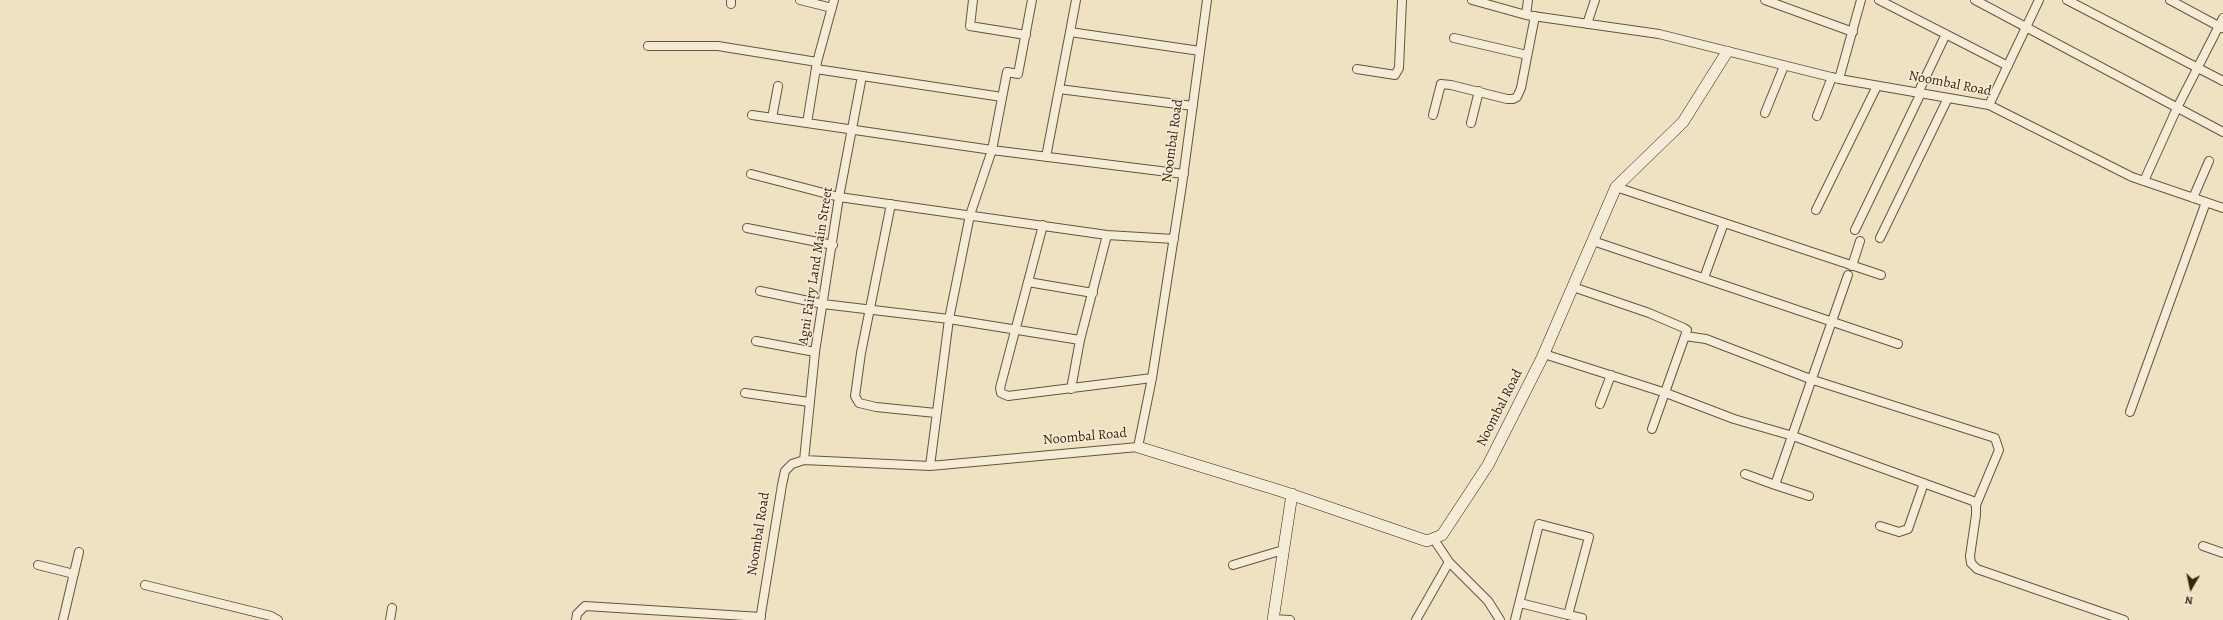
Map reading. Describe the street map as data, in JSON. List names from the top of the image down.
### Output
{
  "streets": {
    "street": ["Noombal Road", "Agni Fairy Land Main Street"]
  },
  "crossings": [
    ["Noombal Road", "Agni Fairy Land Main Street"]
  ],
  "north": "bottom"
}
